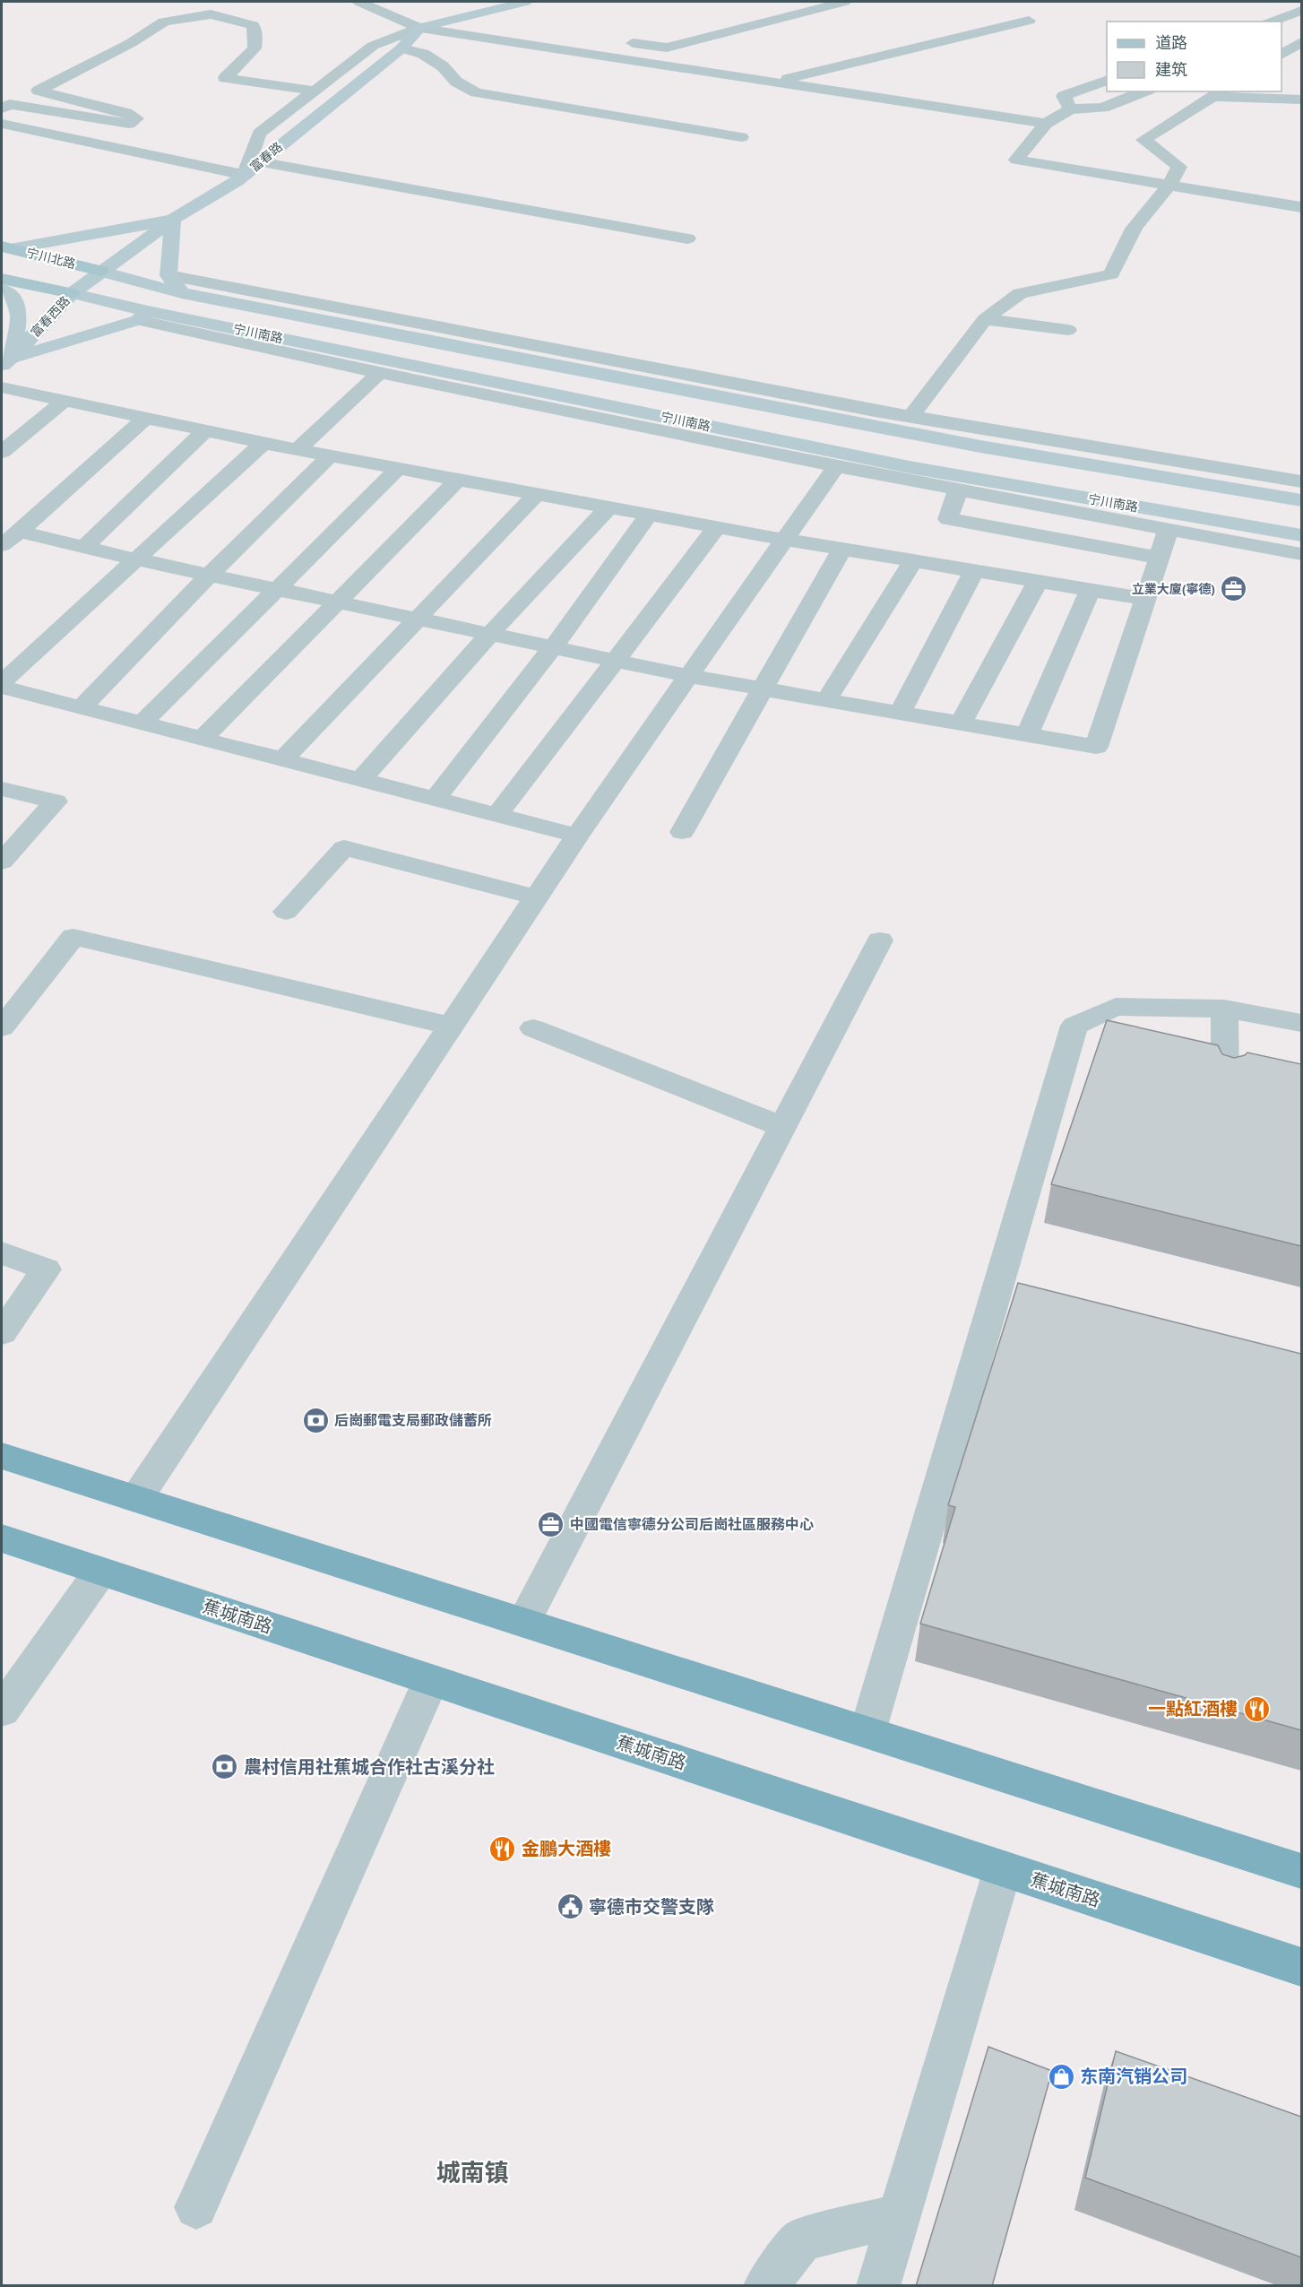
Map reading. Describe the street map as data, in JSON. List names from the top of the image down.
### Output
{
  "streets": {
    "highway": ["蕉城南路"],
    "main road": [
      "富春路",
      "宁川北路",
      "富春西路",
      "宁川南路"
    ]
  },
  "crossings": [
    ["富春路", "宁川北路"],
    ["富春路", "富春西路"],
    ["富春路", "宁川南路"],
    ["宁川北路", "富春西路"],
    ["宁川北路", "宁川南路"],
    ["富春西路", "宁川南路"]
  ],
  "districts": ["城南镇"],
  "places": {
    "office": ["立業大廈(寧德)", "中國電信寧德分公司后崗社區服務中心"],
    "bank": ["后崗郵電支局郵政儲蓄所", "農村信用社蕉城合作社古溪分社"],
    "restaurant": ["一點紅酒樓", "金鵬大酒樓"],
    "public building": ["寧德市交警支隊"],
    "shop": ["东南汽销公司"]
  },
  "legend": ["道路", "建筑"]
}
